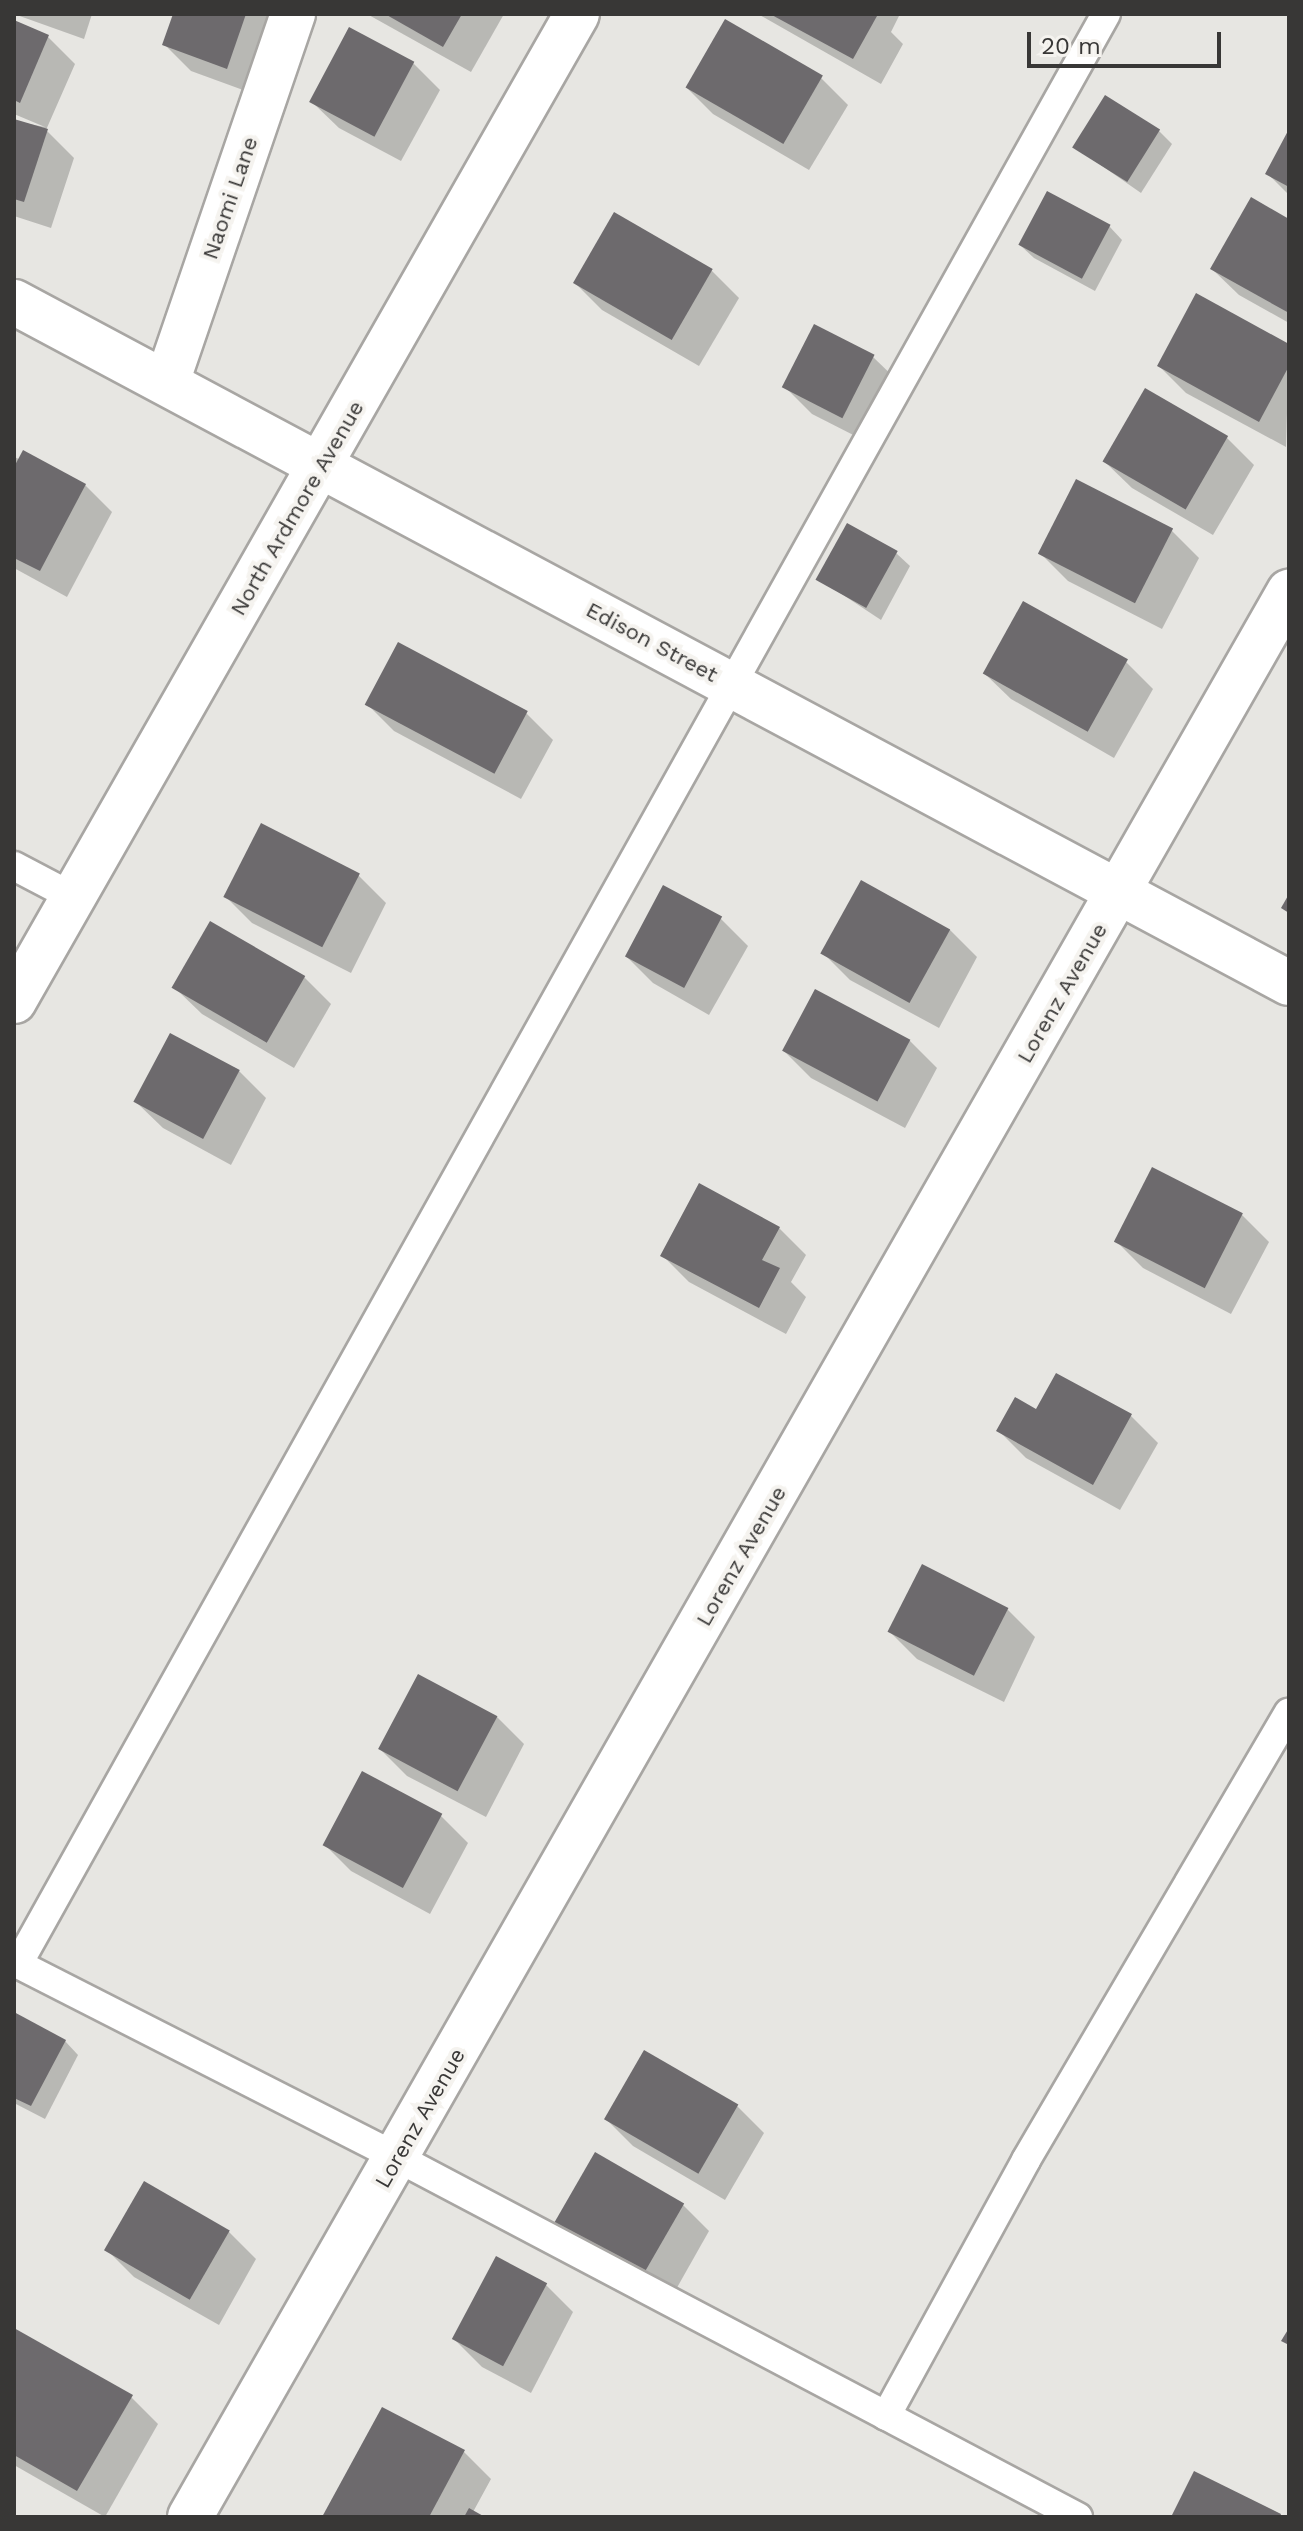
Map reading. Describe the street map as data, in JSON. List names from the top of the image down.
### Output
{
  "streets": {
    "street": [
      "Naomi Lane",
      "North Ardmore Avenue",
      "Edison Street",
      "Lorenz Avenue"
    ]
  },
  "crossings": [
    ["Naomi Lane", "Edison Street"],
    ["North Ardmore Avenue", "Edison Street"],
    ["Edison Street", "Lorenz Avenue"]
  ],
  "scale_bar": "20 m"
}
